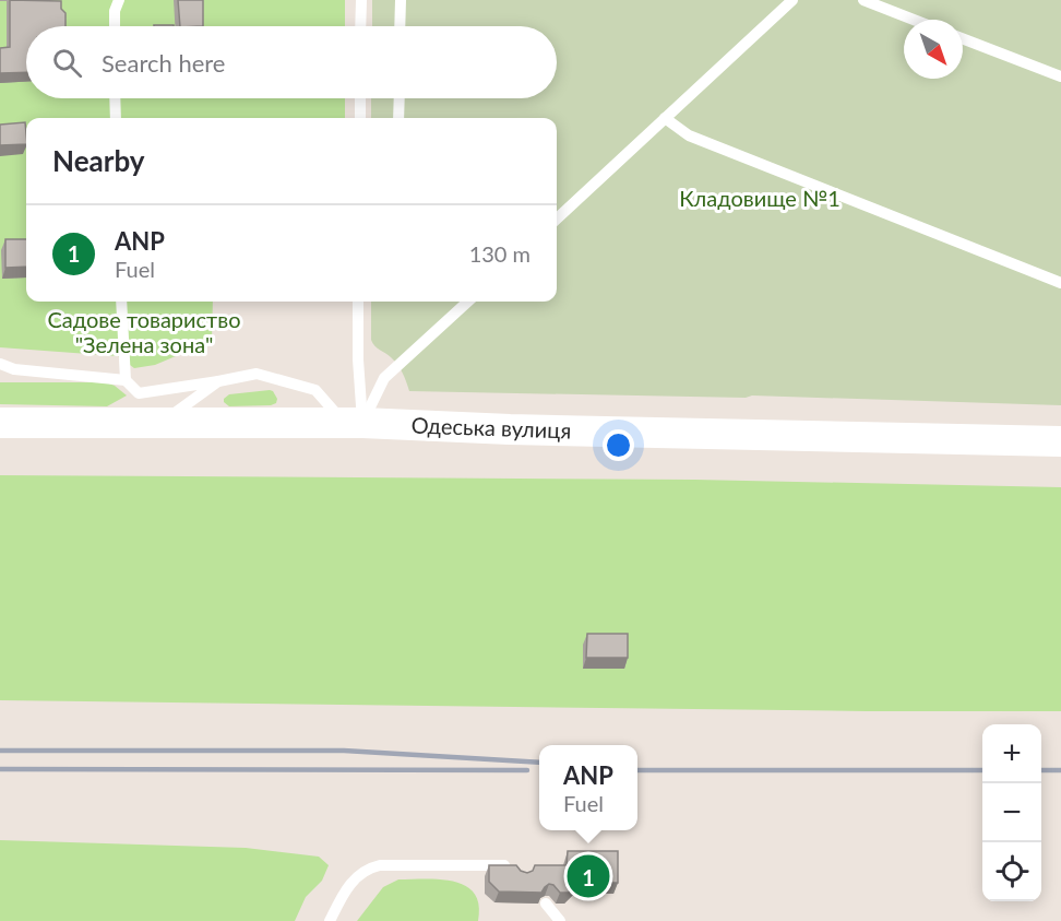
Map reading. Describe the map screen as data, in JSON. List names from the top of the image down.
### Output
{
  "streets": {
    "main road": ["Одеська вулиця"]
  },
  "parks": ["Кладовище №1", "Садове товариство \"Зелена зона\""],
  "north": "bottom right",
  "page": {
    "search": "Search here",
    "heading": "Nearby",
    "list": [
      {
        "mark": "1",
        "name": "ANP",
        "note": "Fuel",
        "value": "130 m"
      }
    ],
    "map_buttons": ["+", "−"],
    "popup": ["ANP", "Fuel"],
    "pins": "1"
  }
}
